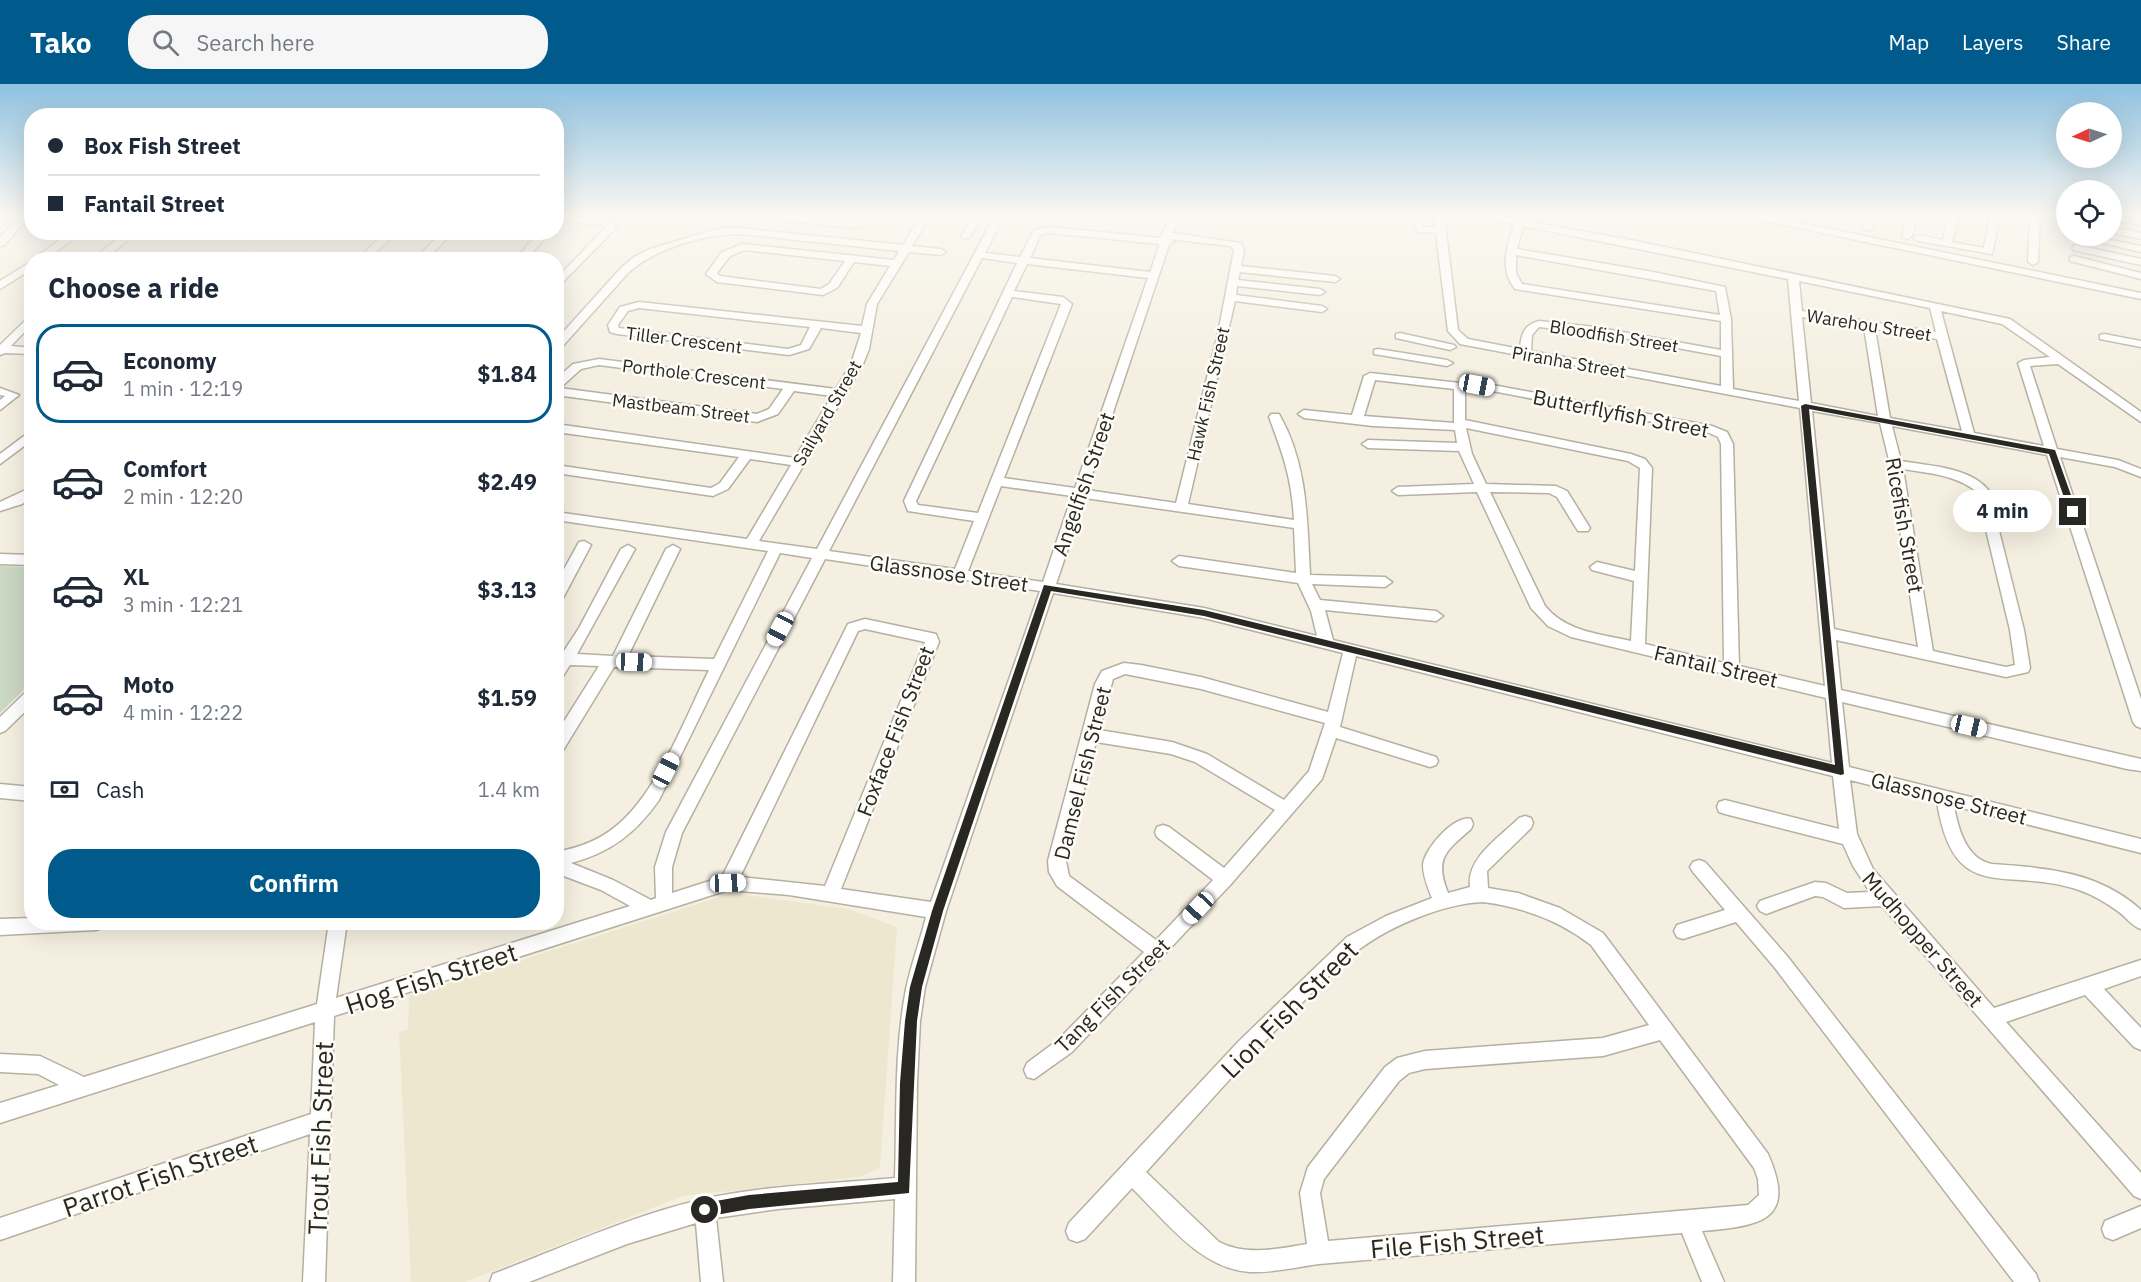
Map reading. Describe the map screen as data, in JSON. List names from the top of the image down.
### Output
{
  "streets": {
    "street": [
      "Warehou Street",
      "Bloodfish Street",
      "Tiller Crescent",
      "Piranha Street",
      "Porthole Crescent",
      "Hawk Fish Street",
      "Mastbeam Street",
      "Sailyard Street",
      "Butterflyfish Street",
      "Angelfish Street",
      "Ricefish Street",
      "Glassnose Street",
      "Fantail Street",
      "Foxface Fish Street",
      "Damsel Fish Street",
      "Mudhopper Street",
      "Hog Fish Street",
      "Tang Fish Street",
      "Lion Fish Street",
      "Trout Fish Street",
      "Parrot Fish Street",
      "File Fish Street"
    ]
  },
  "crossings": [
    ["Warehou Street", "Ricefish Street"],
    ["Warehou Street", "Mudhopper Street"],
    ["Bloodfish Street", "Piranha Street"],
    ["Tiller Crescent", "Sailyard Street"],
    ["Piranha Street", "Ricefish Street"],
    ["Piranha Street", "Mudhopper Street"],
    ["Porthole Crescent", "Mastbeam Street"],
    ["Porthole Crescent", "Sailyard Street"],
    ["Sailyard Street", "Glassnose Street"],
    ["Butterflyfish Street", "Fantail Street"],
    ["Angelfish Street", "Glassnose Street"],
    ["Angelfish Street", "Hog Fish Street"],
    ["Glassnose Street", "Mudhopper Street"],
    ["Glassnose Street", "Tang Fish Street"],
    ["Fantail Street", "Mudhopper Street"],
    ["Foxface Fish Street", "Hog Fish Street"],
    ["Damsel Fish Street", "Tang Fish Street"],
    ["Hog Fish Street", "Trout Fish Street"],
    ["Lion Fish Street", "File Fish Street"],
    ["Trout Fish Street", "Parrot Fish Street"]
  ],
  "north": "left",
  "page": {
    "header": "Tako",
    "search": "Search here",
    "nav": ["Map", "Layers", "Share"],
    "banner": ["Box Fish Street", "Fantail Street"],
    "heading": "Choose a ride",
    "list": [
      {
        "name": "Economy",
        "note": "1 min · 12:19",
        "value": "$1.84"
      },
      {
        "name": "Comfort",
        "note": "2 min · 12:20",
        "value": "$2.49"
      },
      {
        "name": "XL",
        "note": "3 min · 12:21",
        "value": "$3.13"
      },
      {
        "name": "Moto",
        "note": "4 min · 12:22",
        "value": "$1.59"
      }
    ],
    "bubble": "4 min",
    "pay": ["Cash", "1.4 km"],
    "buttons": "Confirm"
  }
}
